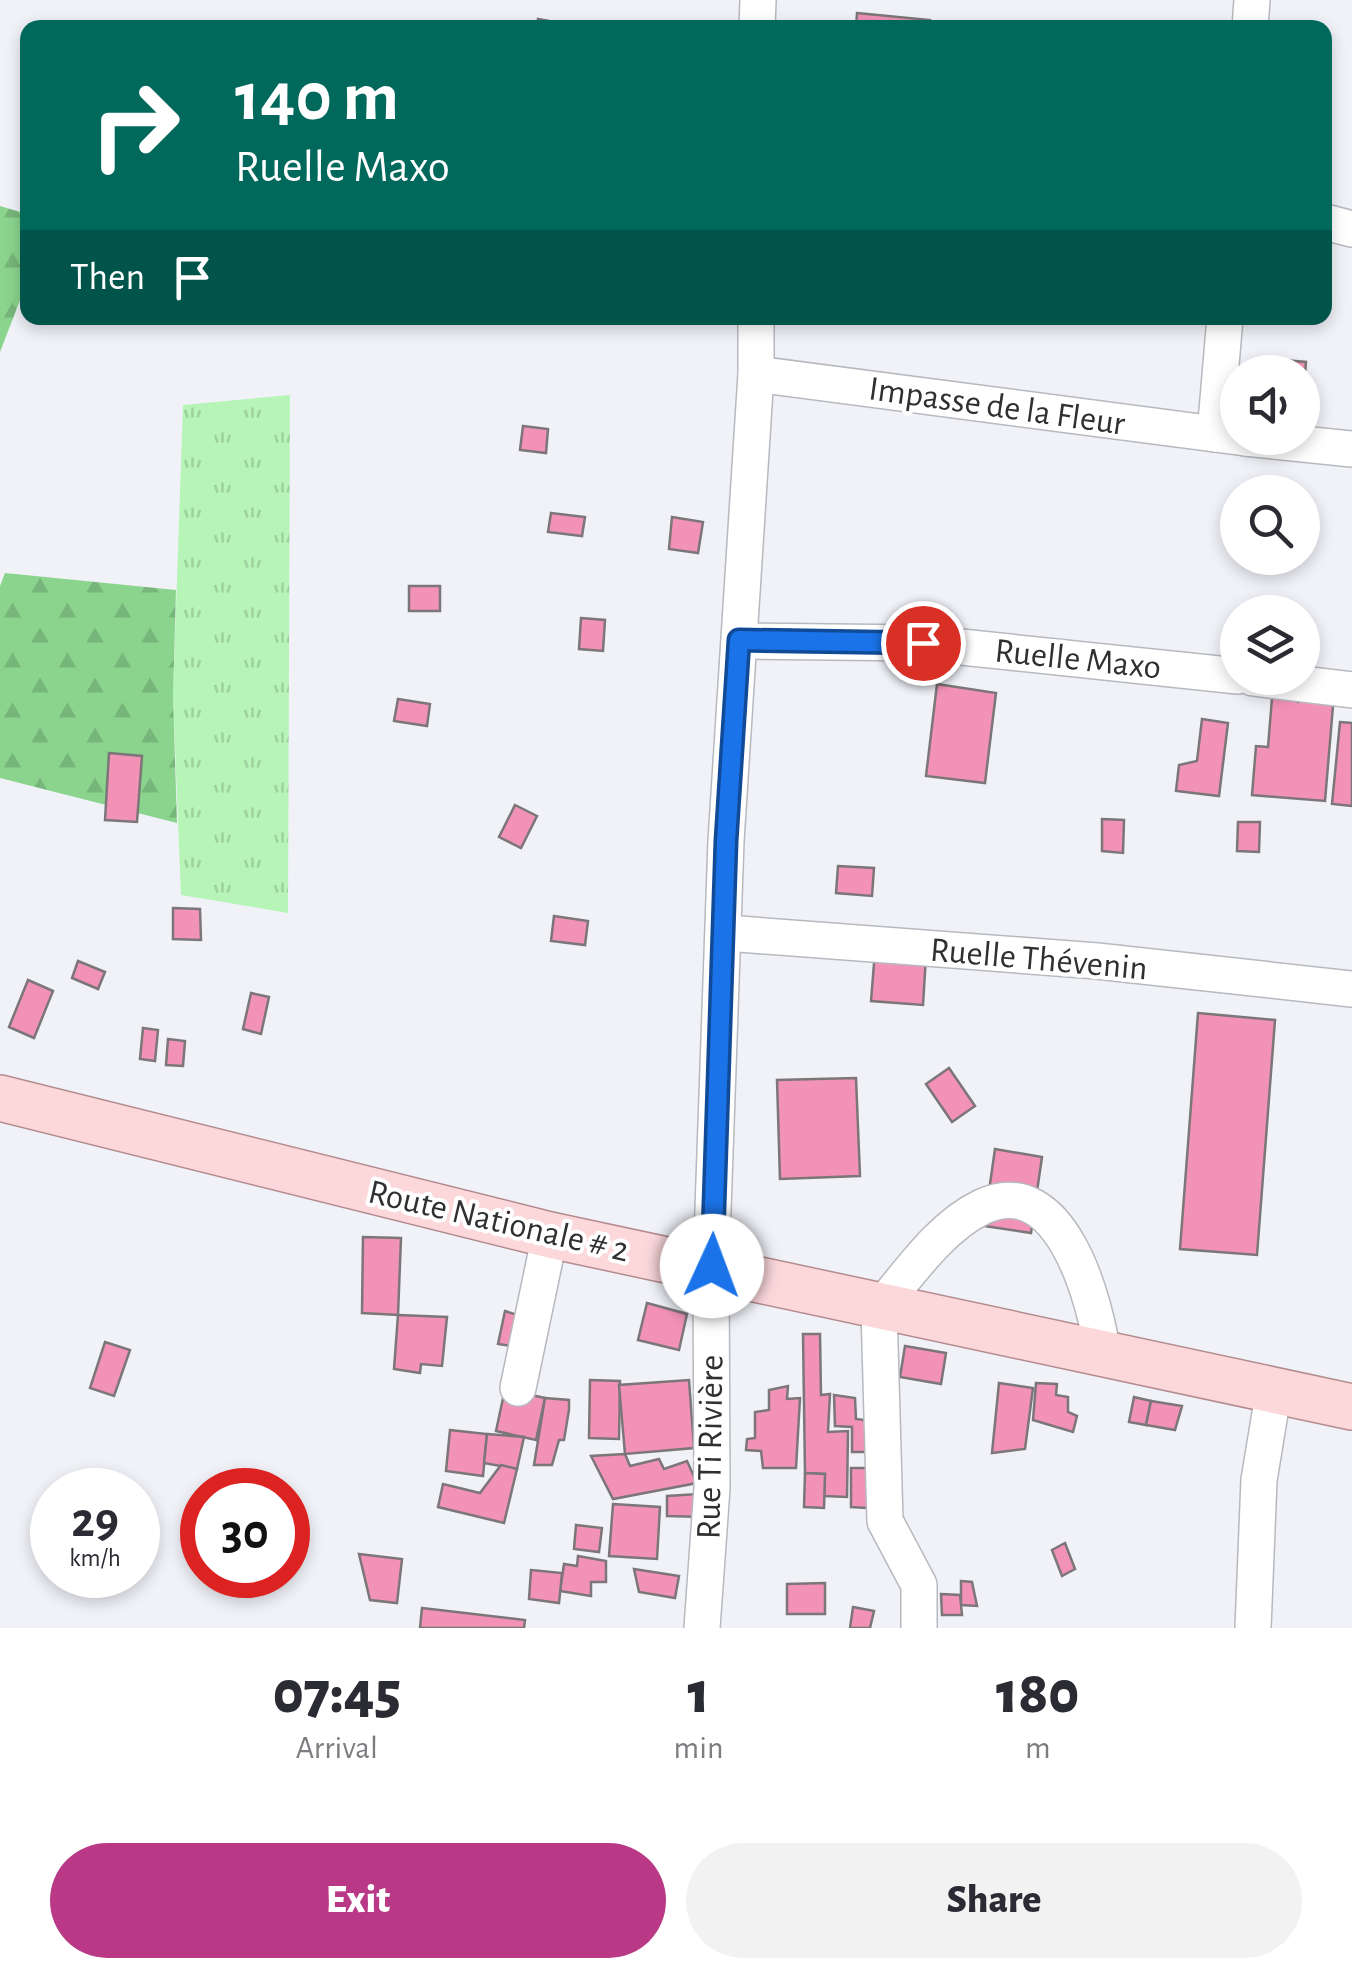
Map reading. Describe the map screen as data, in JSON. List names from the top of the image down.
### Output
{
  "streets": {
    "main road": ["Route Nationale # 2"],
    "street": [
      "Impasse de la Fleur",
      "Ruelle Maxo",
      "Ruelle Thévenin",
      "Rue Ti Rivière"
    ]
  },
  "crossings": [
    ["Impasse de la Fleur", "Rue Ti Rivière"],
    ["Ruelle Maxo", "Rue Ti Rivière"],
    ["Ruelle Thévenin", "Rue Ti Rivière"],
    ["Route Nationale # 2", "Rue Ti Rivière"]
  ],
  "page": {
    "turn": ["140 m", "Ruelle Maxo"],
    "then": "Then",
    "speed": "29 km/h",
    "limit": "30",
    "eta": [
      "07:45",
      "Arrival",
      "1",
      "min",
      "180",
      "m"
    ],
    "buttons": ["Exit", "Share"]
  }
}
